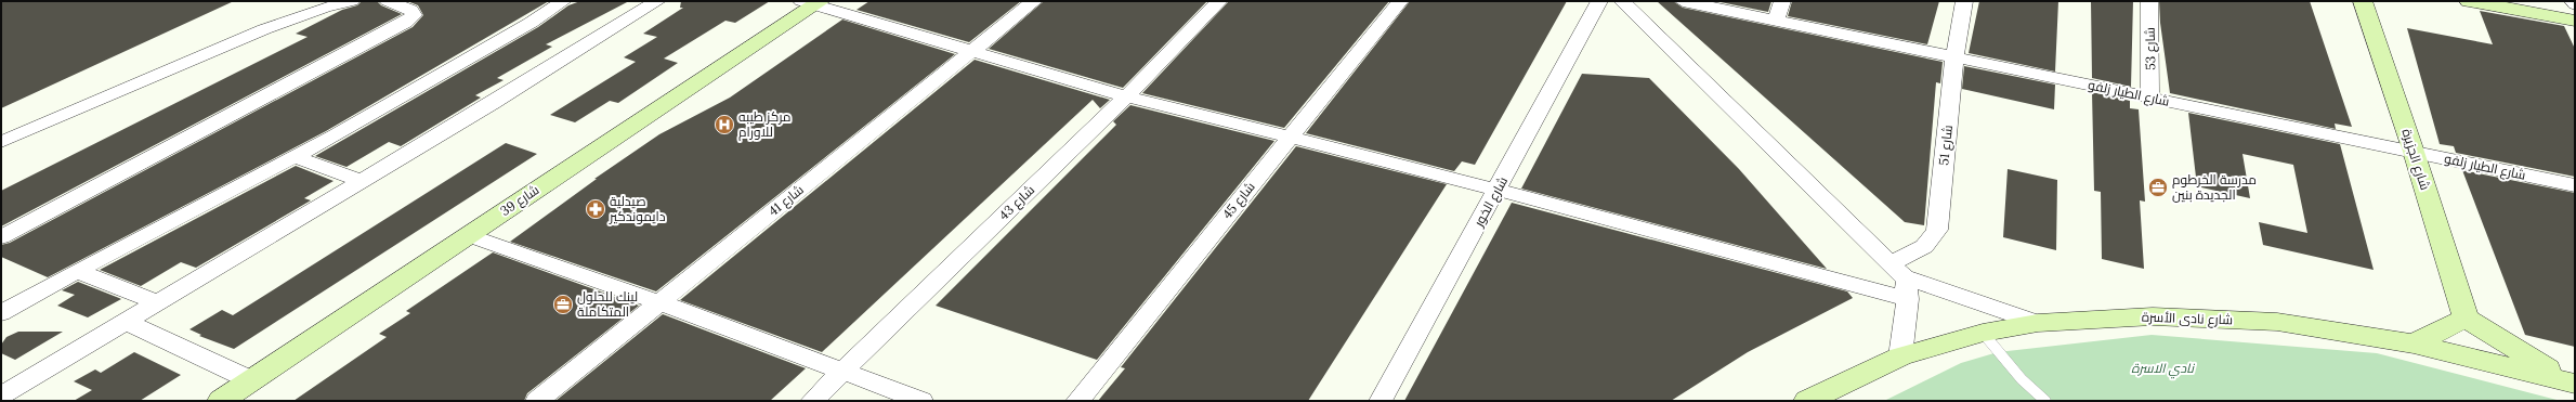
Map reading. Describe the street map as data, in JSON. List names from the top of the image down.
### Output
{
  "streets": {
    "street": [
      "شارع 53",
      "شارع الطيار زلفو",
      "شارع 51",
      "شارع الجزيرة",
      "شارع 39",
      "شارع 41",
      "شارع 45",
      "شارع الخور",
      "شارع 43",
      "شارع نادى الأسرة"
    ]
  },
  "crossings": [
    ["شارع 53", "شارع الطيار زلفو"],
    ["شارع الطيار زلفو", "شارع 51"],
    ["شارع الطيار زلفو", "شارع الجزيرة"]
  ],
  "parks": ["نادي الاسرة"],
  "places": {
    "hospital": ["مركز طيبه للاورام"],
    "office": ["مدرسة الخرطوم الجديدة بنين", "لينك للحلول المتكاملة"],
    "pharmacy": ["صيدلية دايموندكير"]
  }
}
